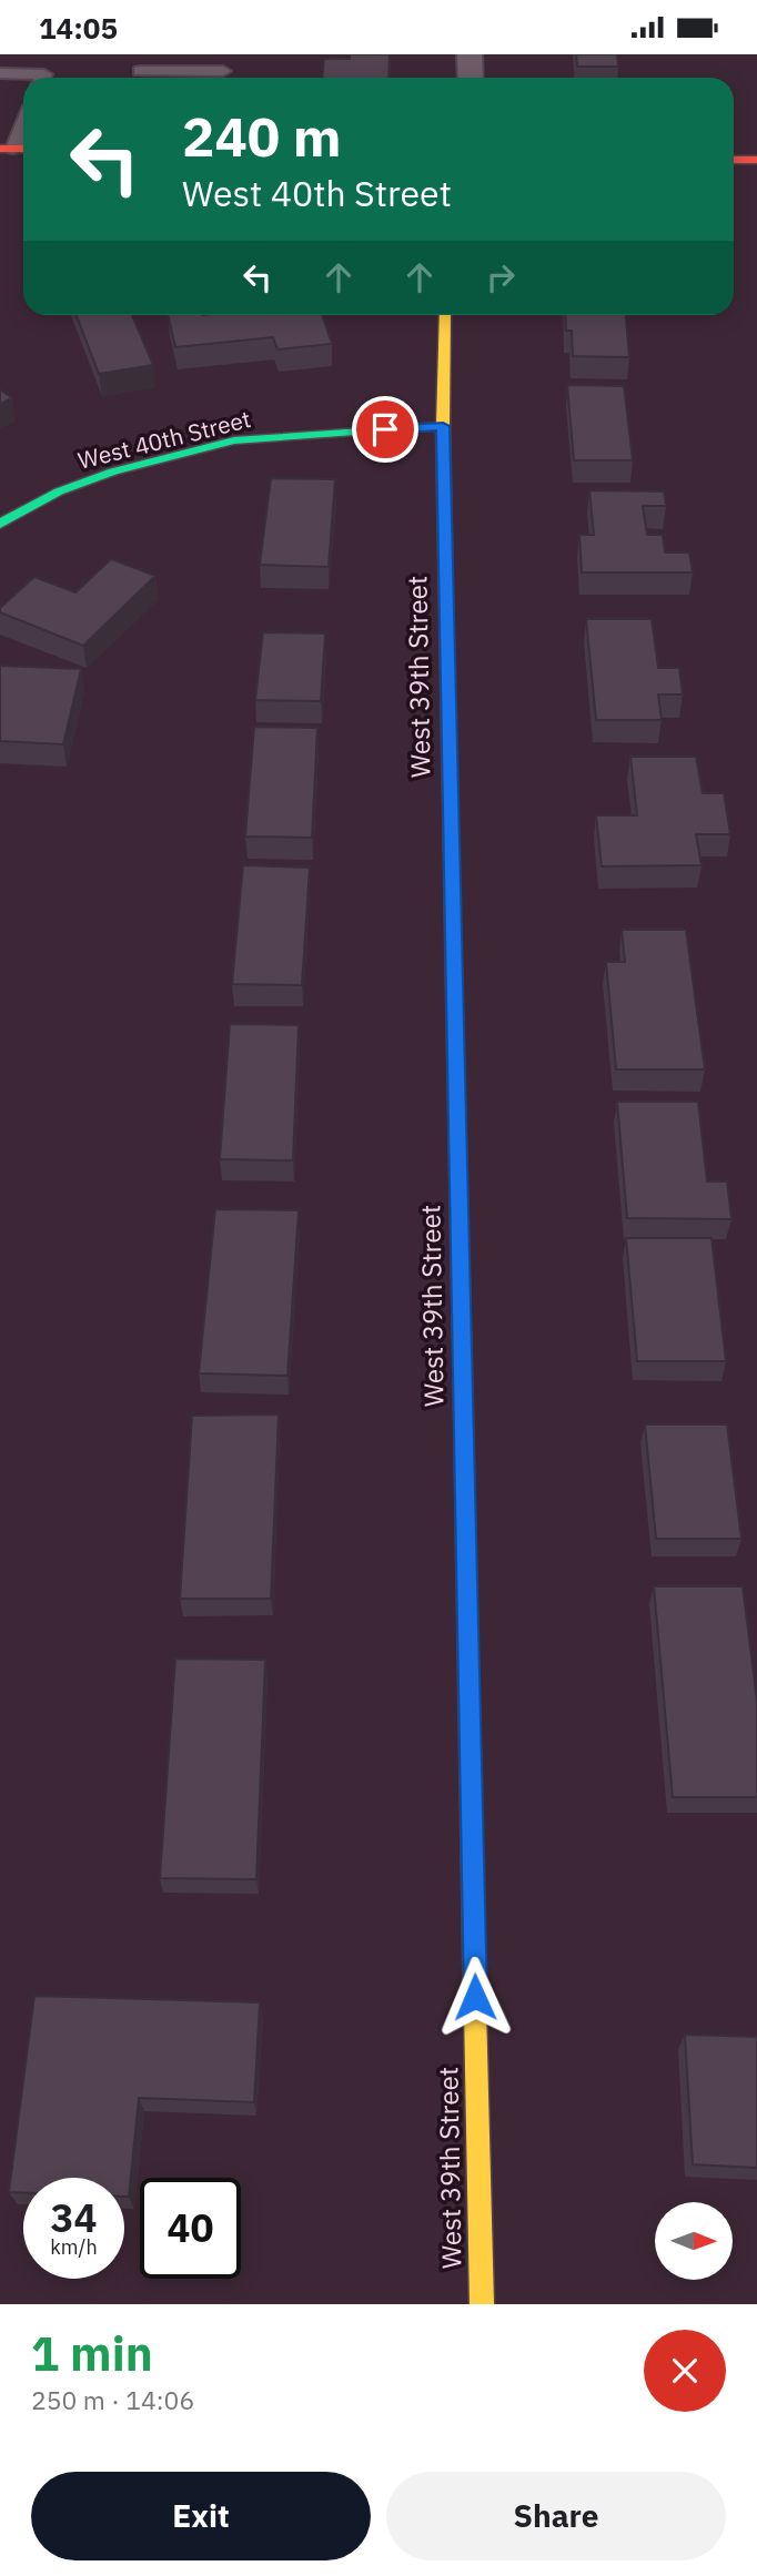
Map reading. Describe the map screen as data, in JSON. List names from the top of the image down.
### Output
{
  "streets": {
    "street": ["West 40th Street", "West 39th Street"]
  },
  "crossings": [
    ["West 40th Street", "West 39th Street"]
  ],
  "north": "right",
  "page": {
    "status": "14:05",
    "turn": ["240 m", "West 40th Street"],
    "speed": "34 km/h",
    "limit": "40",
    "heading": ["1 min", "250 m · 14:06"],
    "buttons": ["Exit", "Share"]
  }
}
